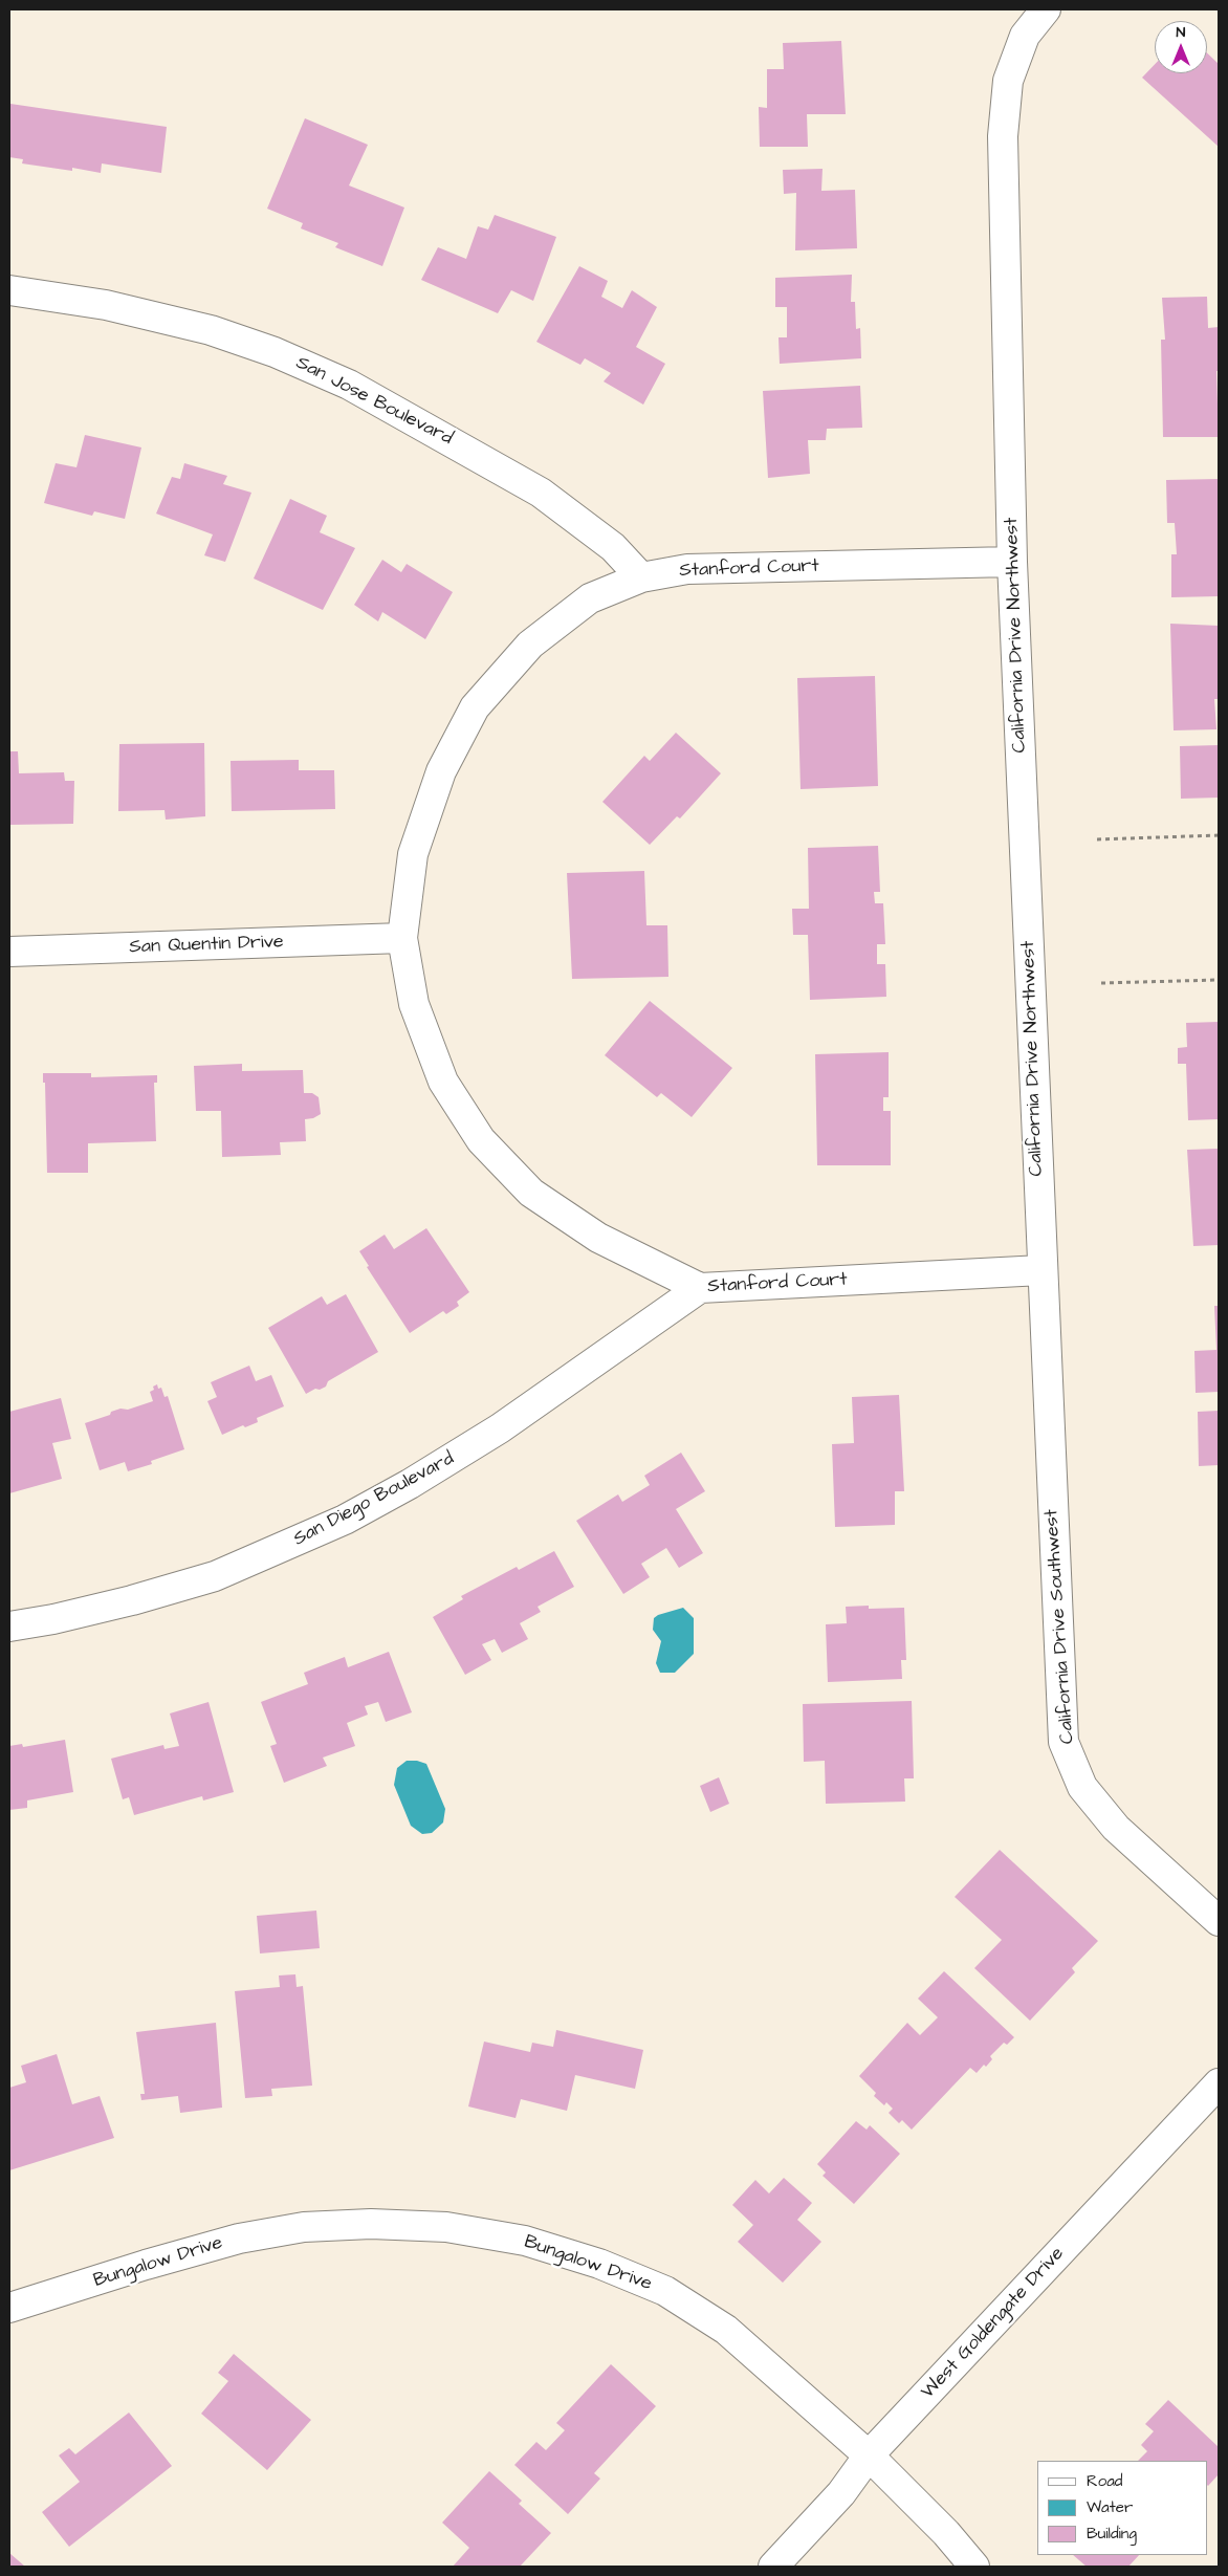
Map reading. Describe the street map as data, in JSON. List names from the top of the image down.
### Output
{
  "streets": {
    "street": [
      "San Jose Boulevard",
      "Stanford Court",
      "California Drive Northwest",
      "San Quentin Drive",
      "San Diego Boulevard",
      "California Drive Southwest",
      "Bungalow Drive",
      "West Goldengate Drive"
    ]
  },
  "crossings": [
    ["San Jose Boulevard", "Stanford Court"],
    ["Stanford Court", "California Drive Northwest"],
    ["Stanford Court", "San Quentin Drive"],
    ["Stanford Court", "San Diego Boulevard"],
    ["Stanford Court", "California Drive Southwest"],
    ["California Drive Northwest", "California Drive Southwest"],
    ["Bungalow Drive", "West Goldengate Drive"]
  ],
  "legend": ["Road", "Water", "Building"],
  "north": "top"
}
